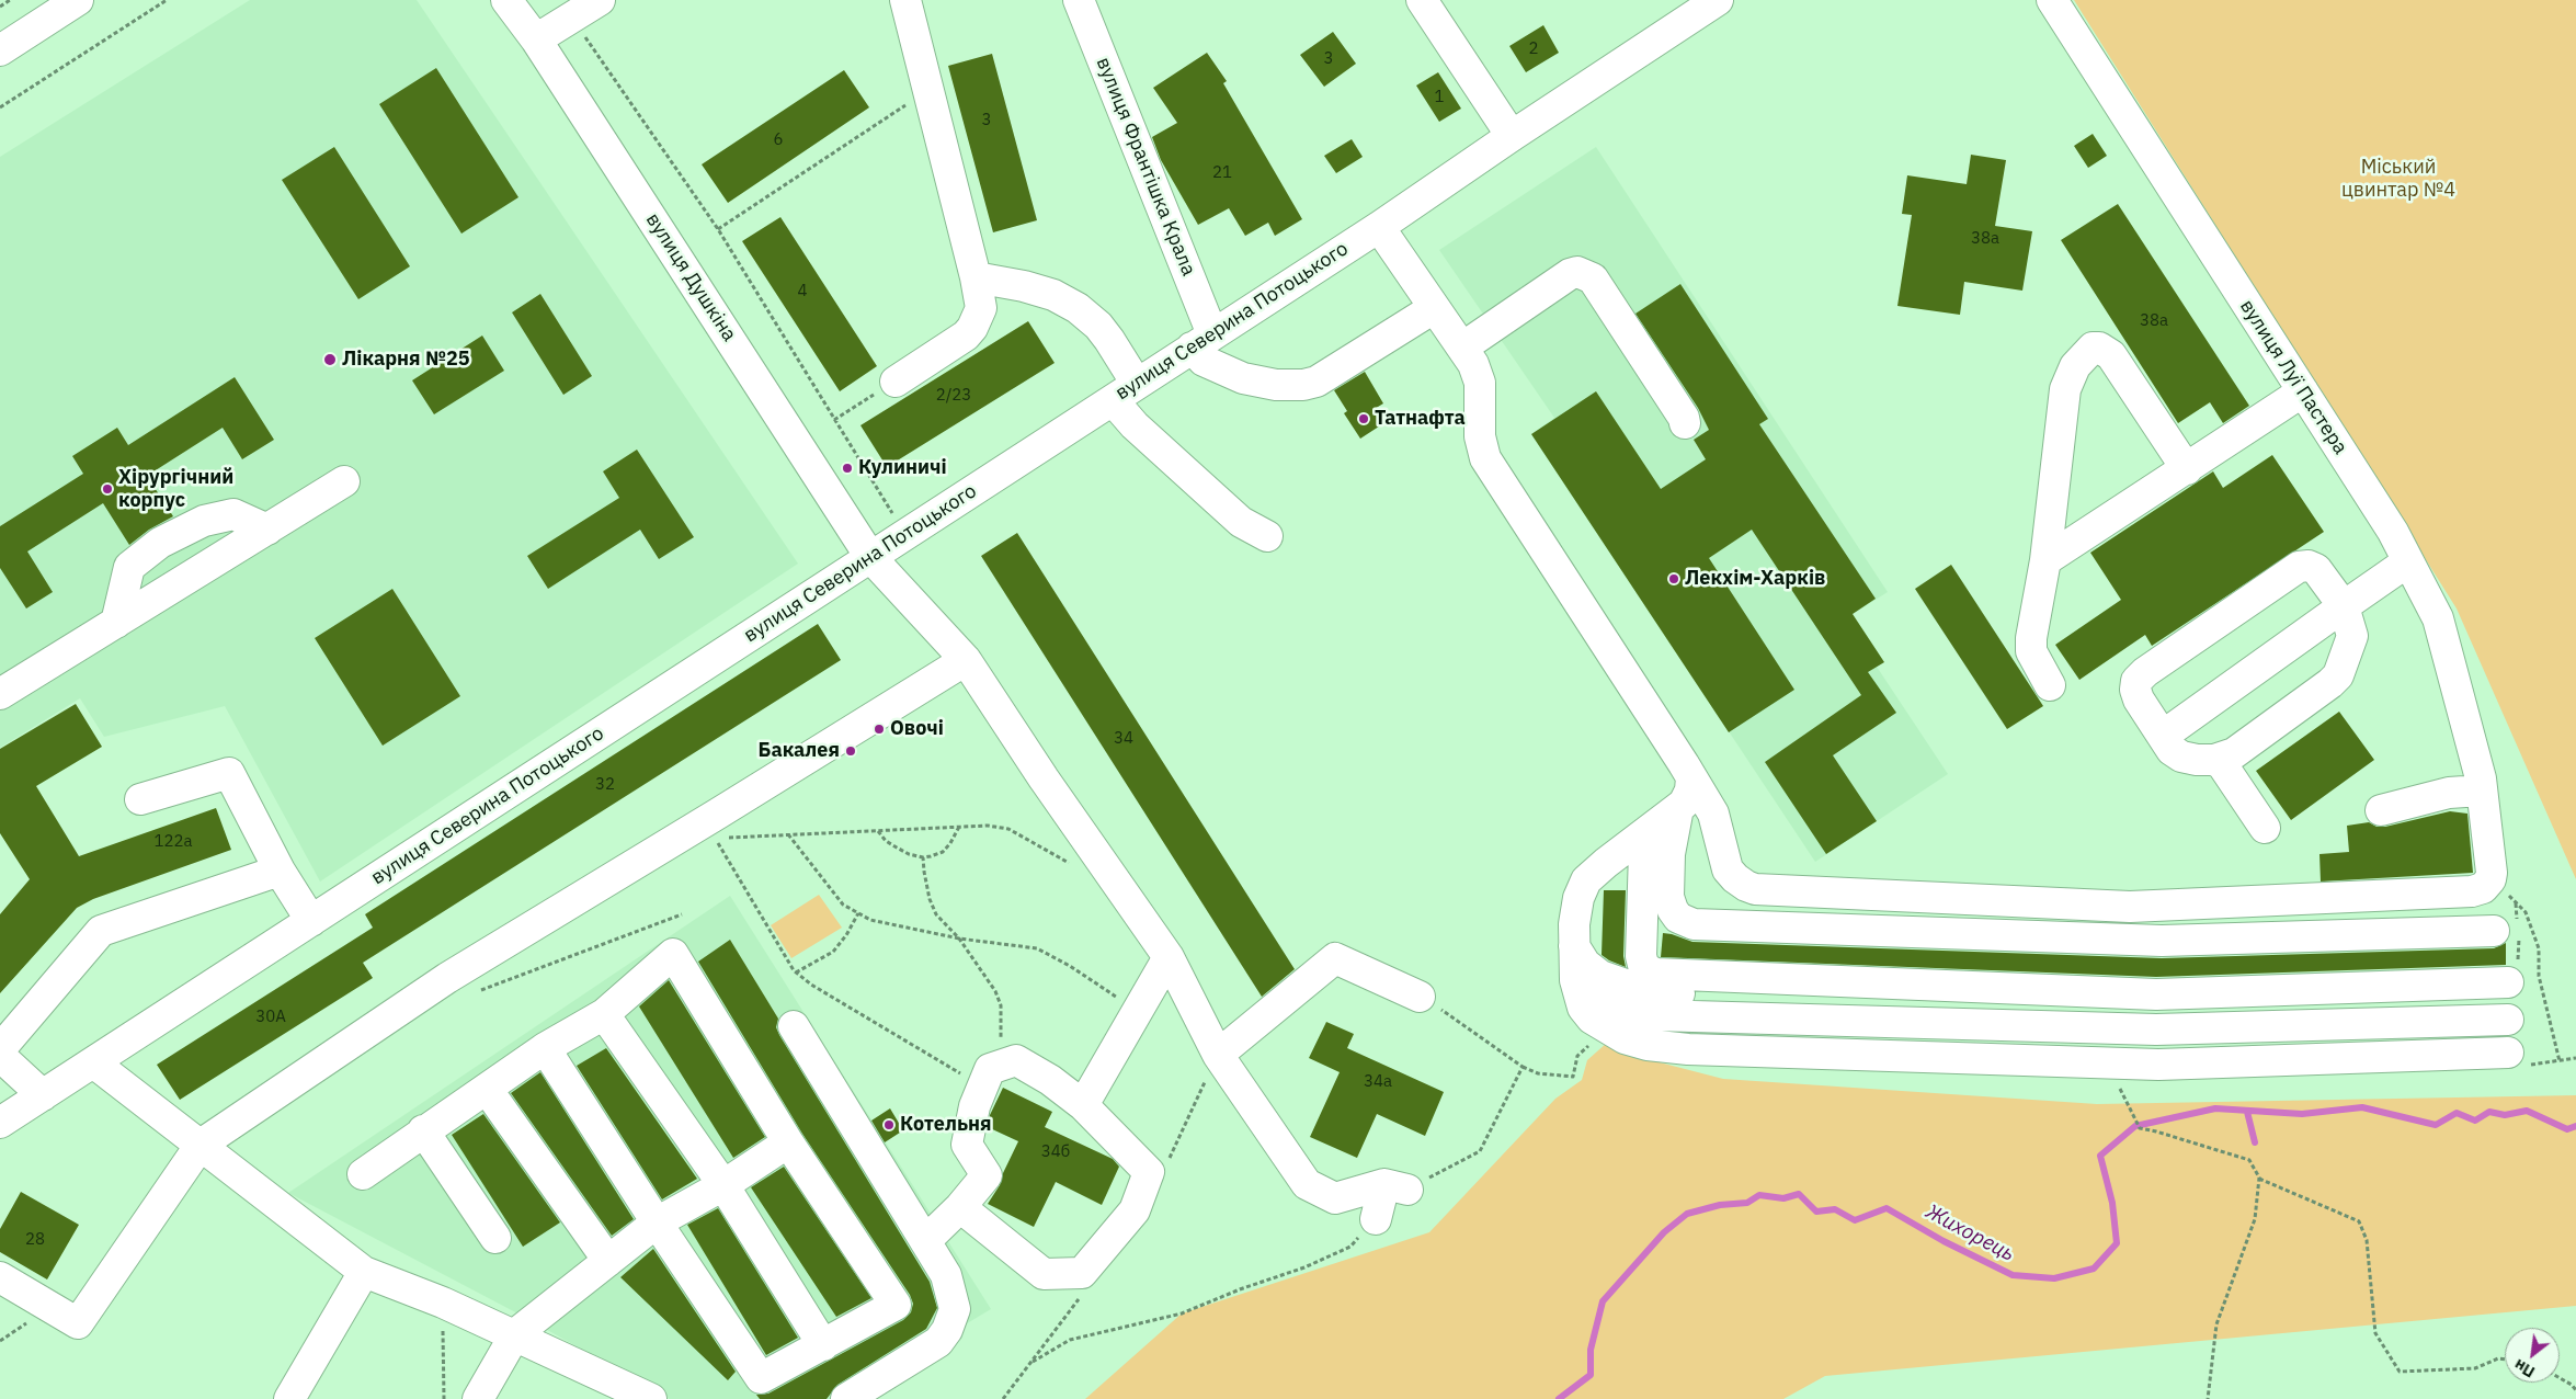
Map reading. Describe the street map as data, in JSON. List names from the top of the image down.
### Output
{
  "streets": {
    "street": [
      "вулиця Франтішка Крала",
      "вулиця Душкіна",
      "вулиця Северина Потоцького",
      "вулиця Луї Пастера"
    ]
  },
  "crossings": [
    ["вулиця Франтішка Крала", "вулиця Северина Потоцького"],
    ["вулиця Душкіна", "вулиця Северина Потоцького"]
  ],
  "water": ["Жихорець"],
  "parks": ["Міський цвинтар №4"],
  "places": [
    "Лікарня №25",
    "Татнафта",
    "Кулиничі",
    "Хірургічний корпус",
    "Лекхім-Харків",
    "Овочі",
    "Бакалея",
    "Котельня"
  ],
  "house_numbers": [
    "2",
    "3",
    "1",
    "3",
    "6",
    "21",
    "38а",
    "4",
    "38а",
    "2/23",
    "34",
    "32",
    "122а",
    "30А",
    "34а",
    "34б",
    "28"
  ],
  "north": "bottom left"
}
